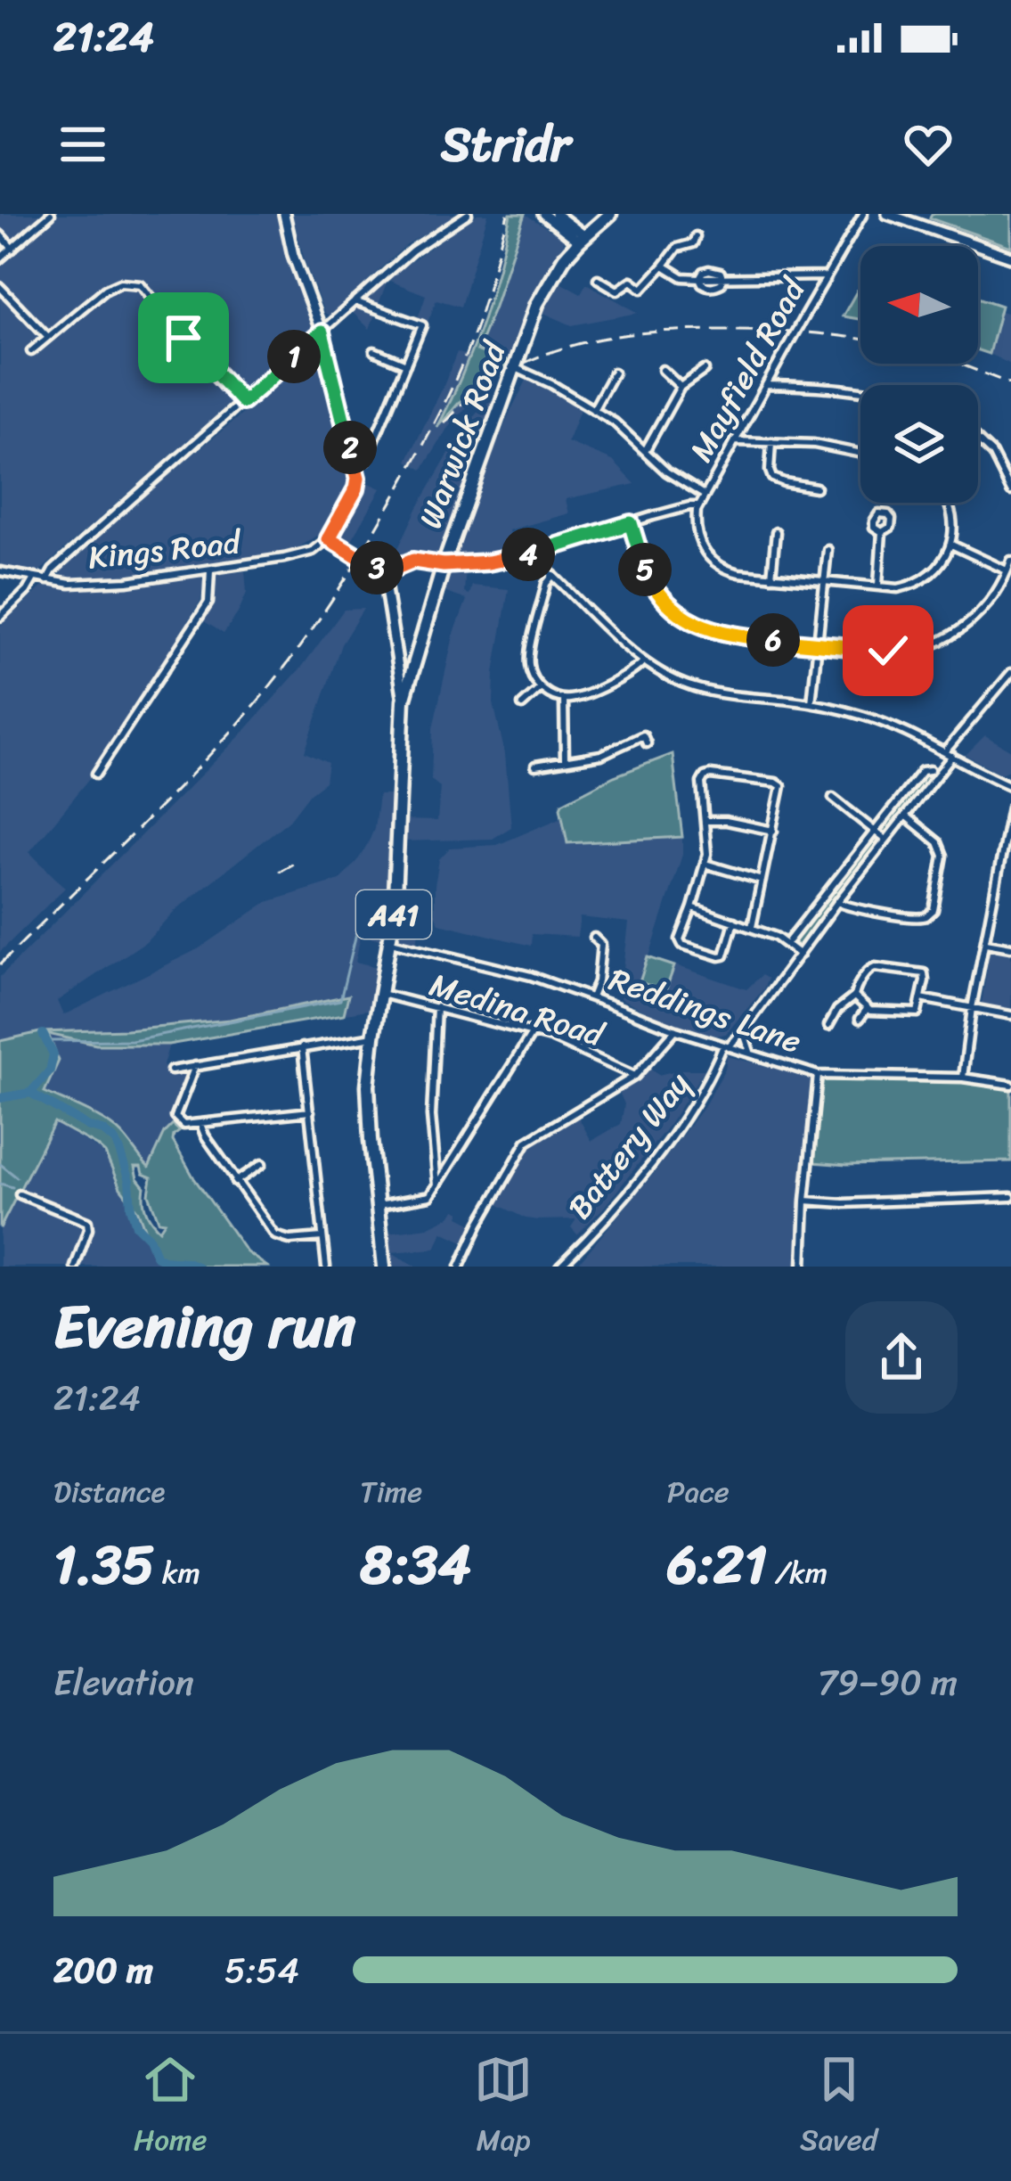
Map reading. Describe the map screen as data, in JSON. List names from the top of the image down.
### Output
{
  "streets": {
    "highway": ["Warwick Road", "A41"],
    "street": [
      "Mayfield Road",
      "Kings Road",
      "Medina Road",
      "Reddings Lane",
      "Battery Way"
    ]
  },
  "crossings": [
    ["Warwick Road", "Medina Road"],
    ["Warwick Road", "Reddings Lane"],
    ["Reddings Lane", "Battery Way"]
  ],
  "north": "left",
  "page": {
    "status": "21:24",
    "header": "Stridr",
    "pins": [
      "1",
      "2",
      "4",
      "3",
      "5",
      "6"
    ],
    "heading": ["Evening run", "21:24"],
    "stats": [
      ["Distance", "1.35 km"],
      ["Time", "8:34"],
      ["Pace", "6:21 /km"]
    ],
    "chart": ["Elevation", "79–90 m"],
    "list": [
      {
        "name": "200 m",
        "note": "5:54"
      }
    ],
    "tabs": ["Home", "Map", "Saved"]
  }
}
